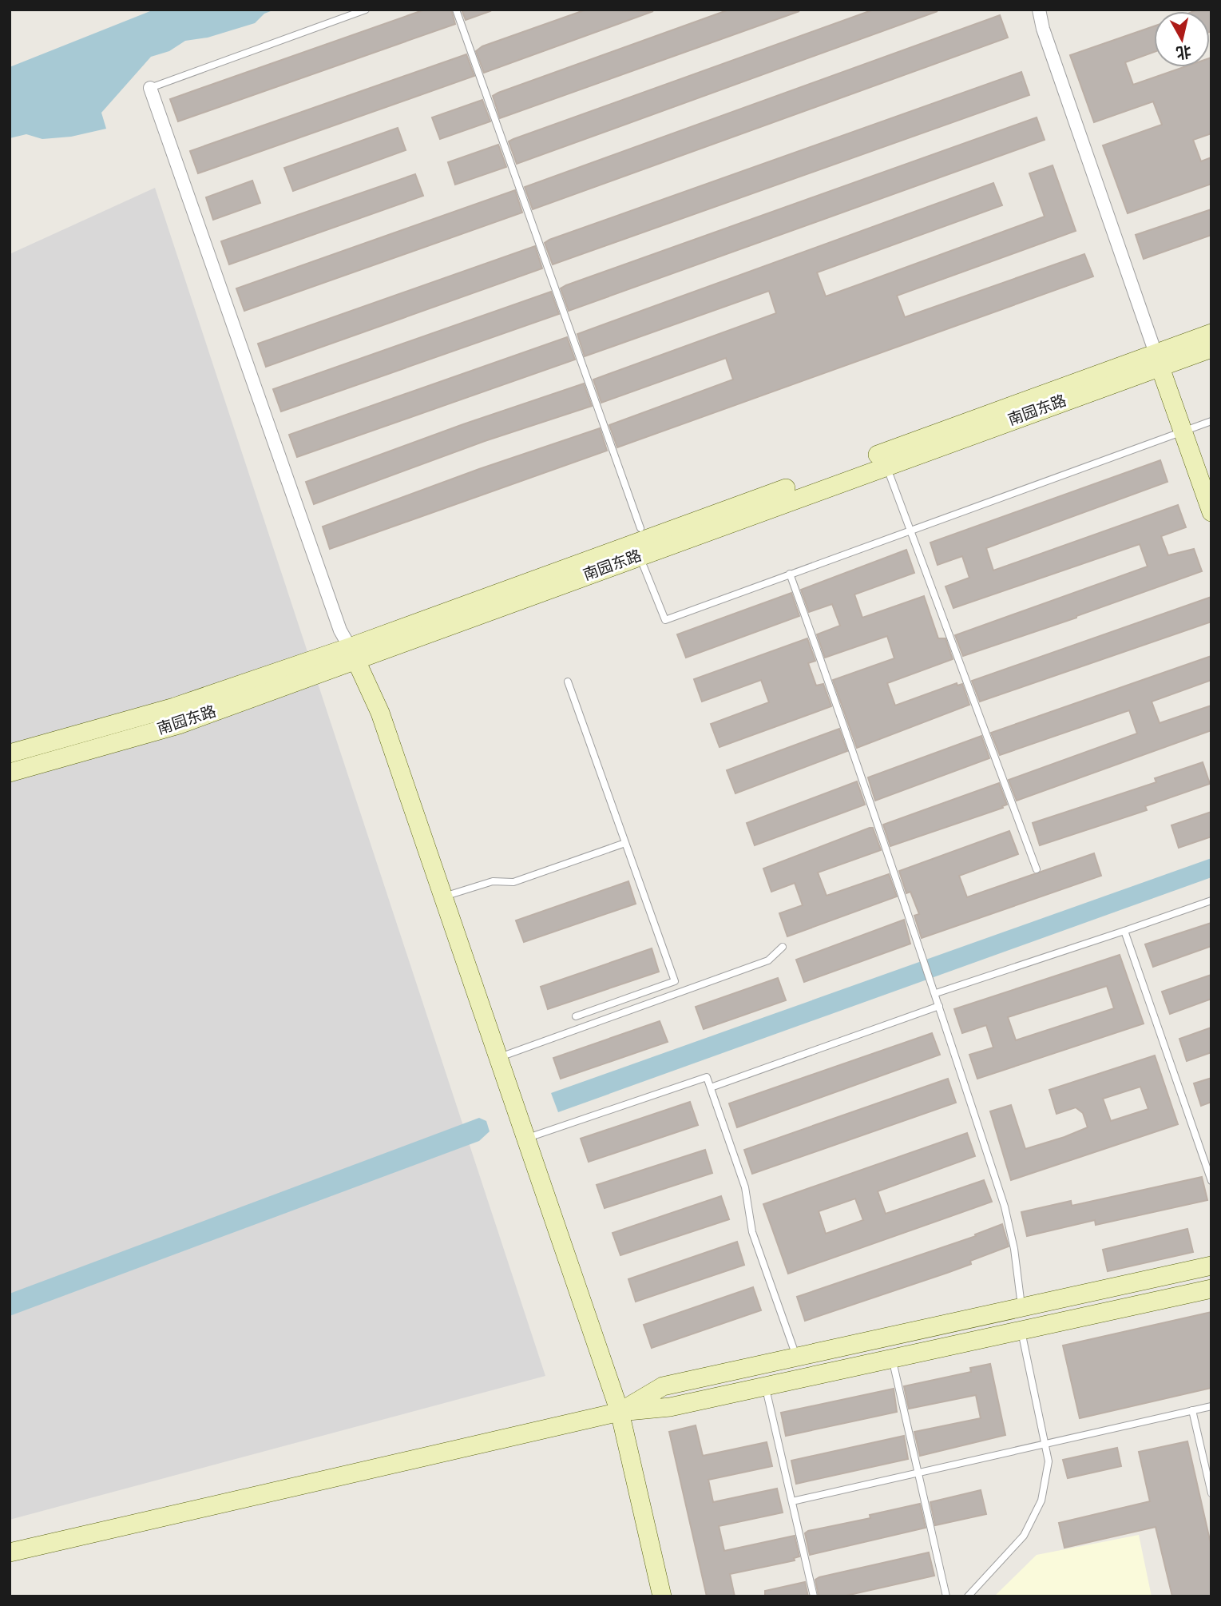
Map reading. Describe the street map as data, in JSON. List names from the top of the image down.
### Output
{
  "streets": {
    "street": ["南园东路"]
  },
  "north": "bottom"
}
